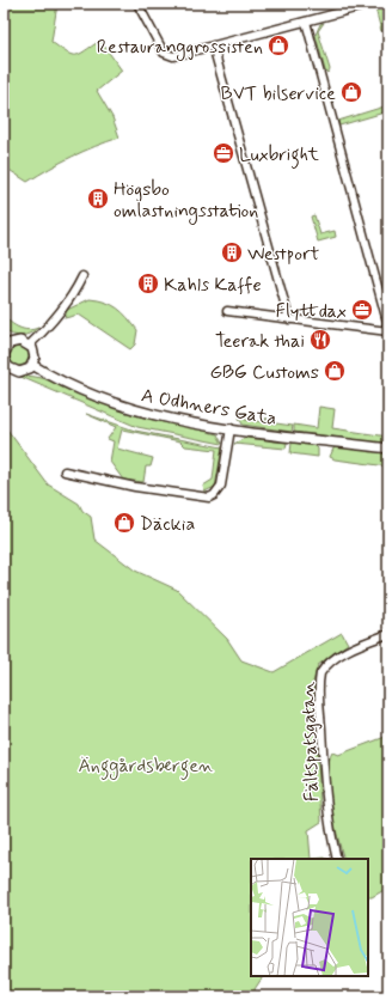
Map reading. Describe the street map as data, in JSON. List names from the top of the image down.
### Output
{
  "streets": {
    "street": ["A Odhners Gata", "Fältspatsgatan"]
  },
  "parks": ["Änggårdsbergen"],
  "places": {
    "shop": [
      "Restauranggrossisten",
      "BVT bilservice",
      "GBG Customs",
      "Däckia"
    ],
    "office": ["Luxbright", "Flyttdax"],
    "building": ["Högsbo omlastningsstation", "Westport", "Kahls Kaffe"],
    "restaurant": ["Teerak thai"]
  }
}
